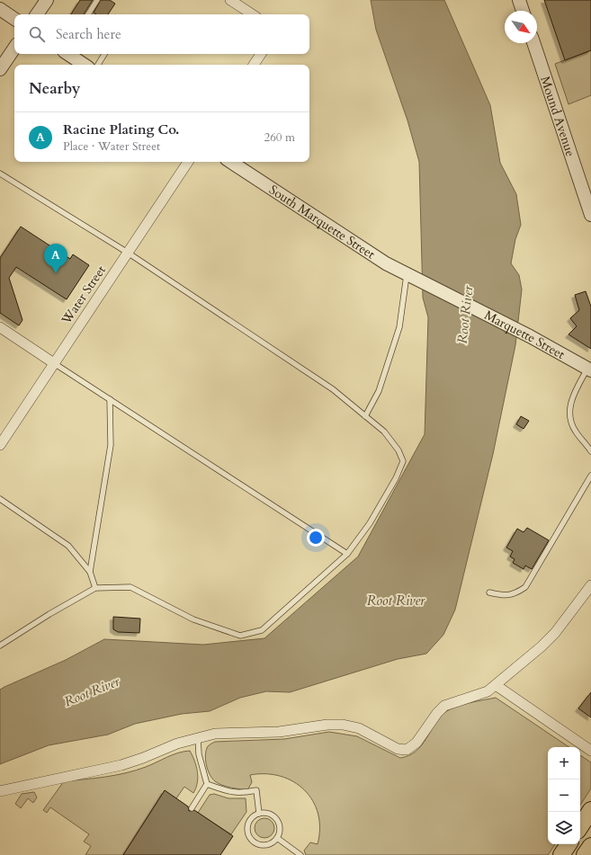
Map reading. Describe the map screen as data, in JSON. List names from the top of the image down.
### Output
{
  "streets": {
    "street": [
      "Mound Avenue",
      "South Marquette Street",
      "Water Street",
      "Marquette Street"
    ]
  },
  "crossings": [
    ["South Marquette Street", "Marquette Street"]
  ],
  "water": ["Root River"],
  "north": "bottom right",
  "page": {
    "search": "Search here",
    "heading": "Nearby",
    "list": [
      {
        "mark": "A",
        "name": "Racine Plating Co.",
        "note": "Place · Water Street",
        "value": "260 m"
      }
    ],
    "pins": "A",
    "map_buttons": ["+", "−"]
  }
}
